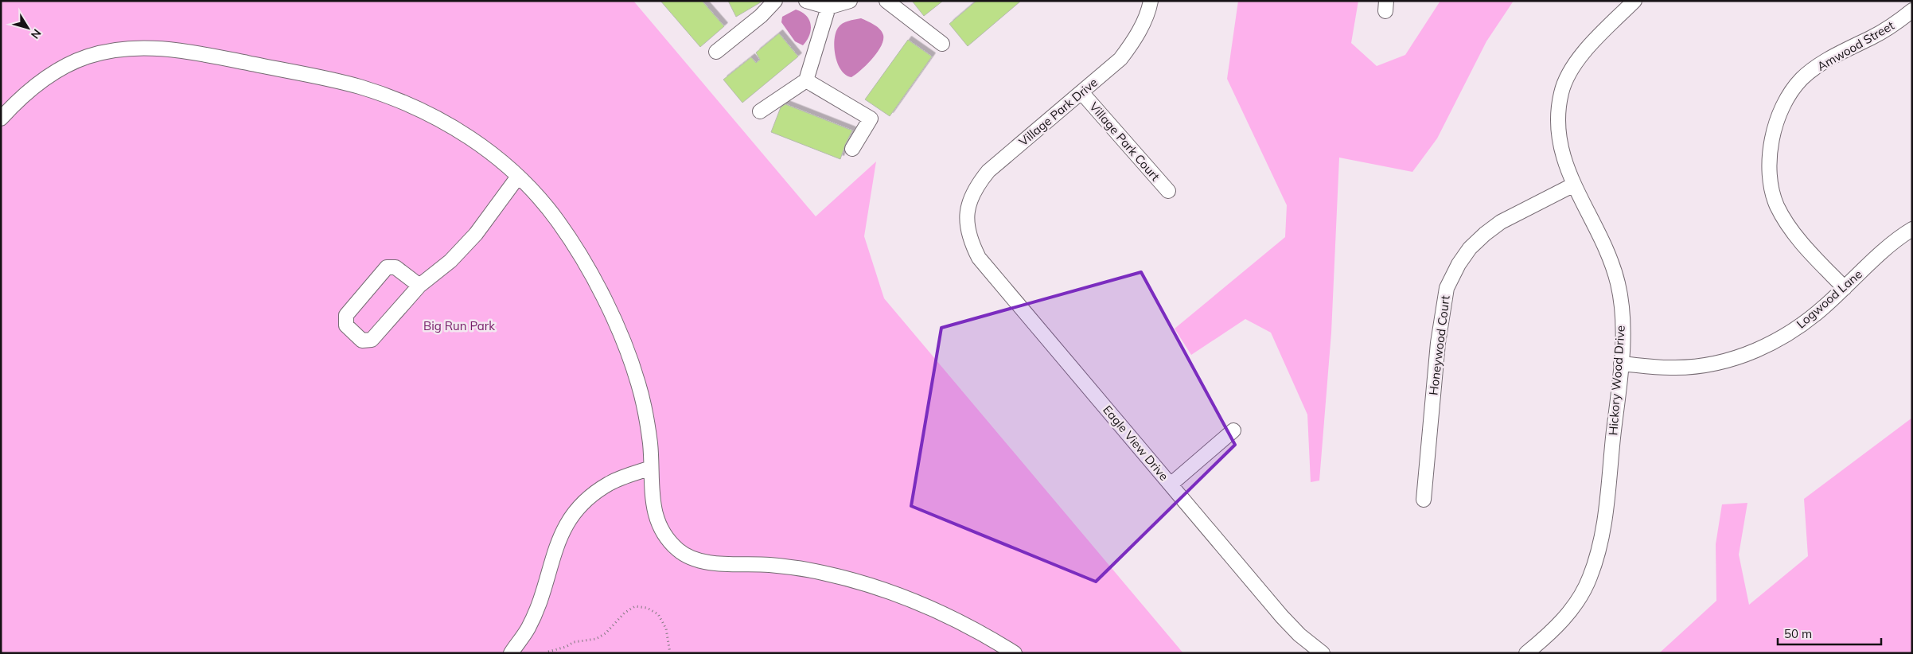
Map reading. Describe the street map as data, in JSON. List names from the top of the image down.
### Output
{
  "streets": {
    "street": [
      "Amwood Street",
      "Village Park Drive",
      "Village Park Court",
      "Logwood Lane",
      "Honeywood Court",
      "Hickory Wood Drive",
      "Eagle View Drive"
    ]
  },
  "crossings": [
    ["Amwood Street", "Logwood Lane"],
    ["Village Park Drive", "Village Park Court"],
    ["Village Park Drive", "Eagle View Drive"],
    ["Logwood Lane", "Hickory Wood Drive"],
    ["Honeywood Court", "Hickory Wood Drive"]
  ],
  "parks": ["Big Run Park"],
  "scale_bar": "50 m",
  "north": "bottom right"
}
